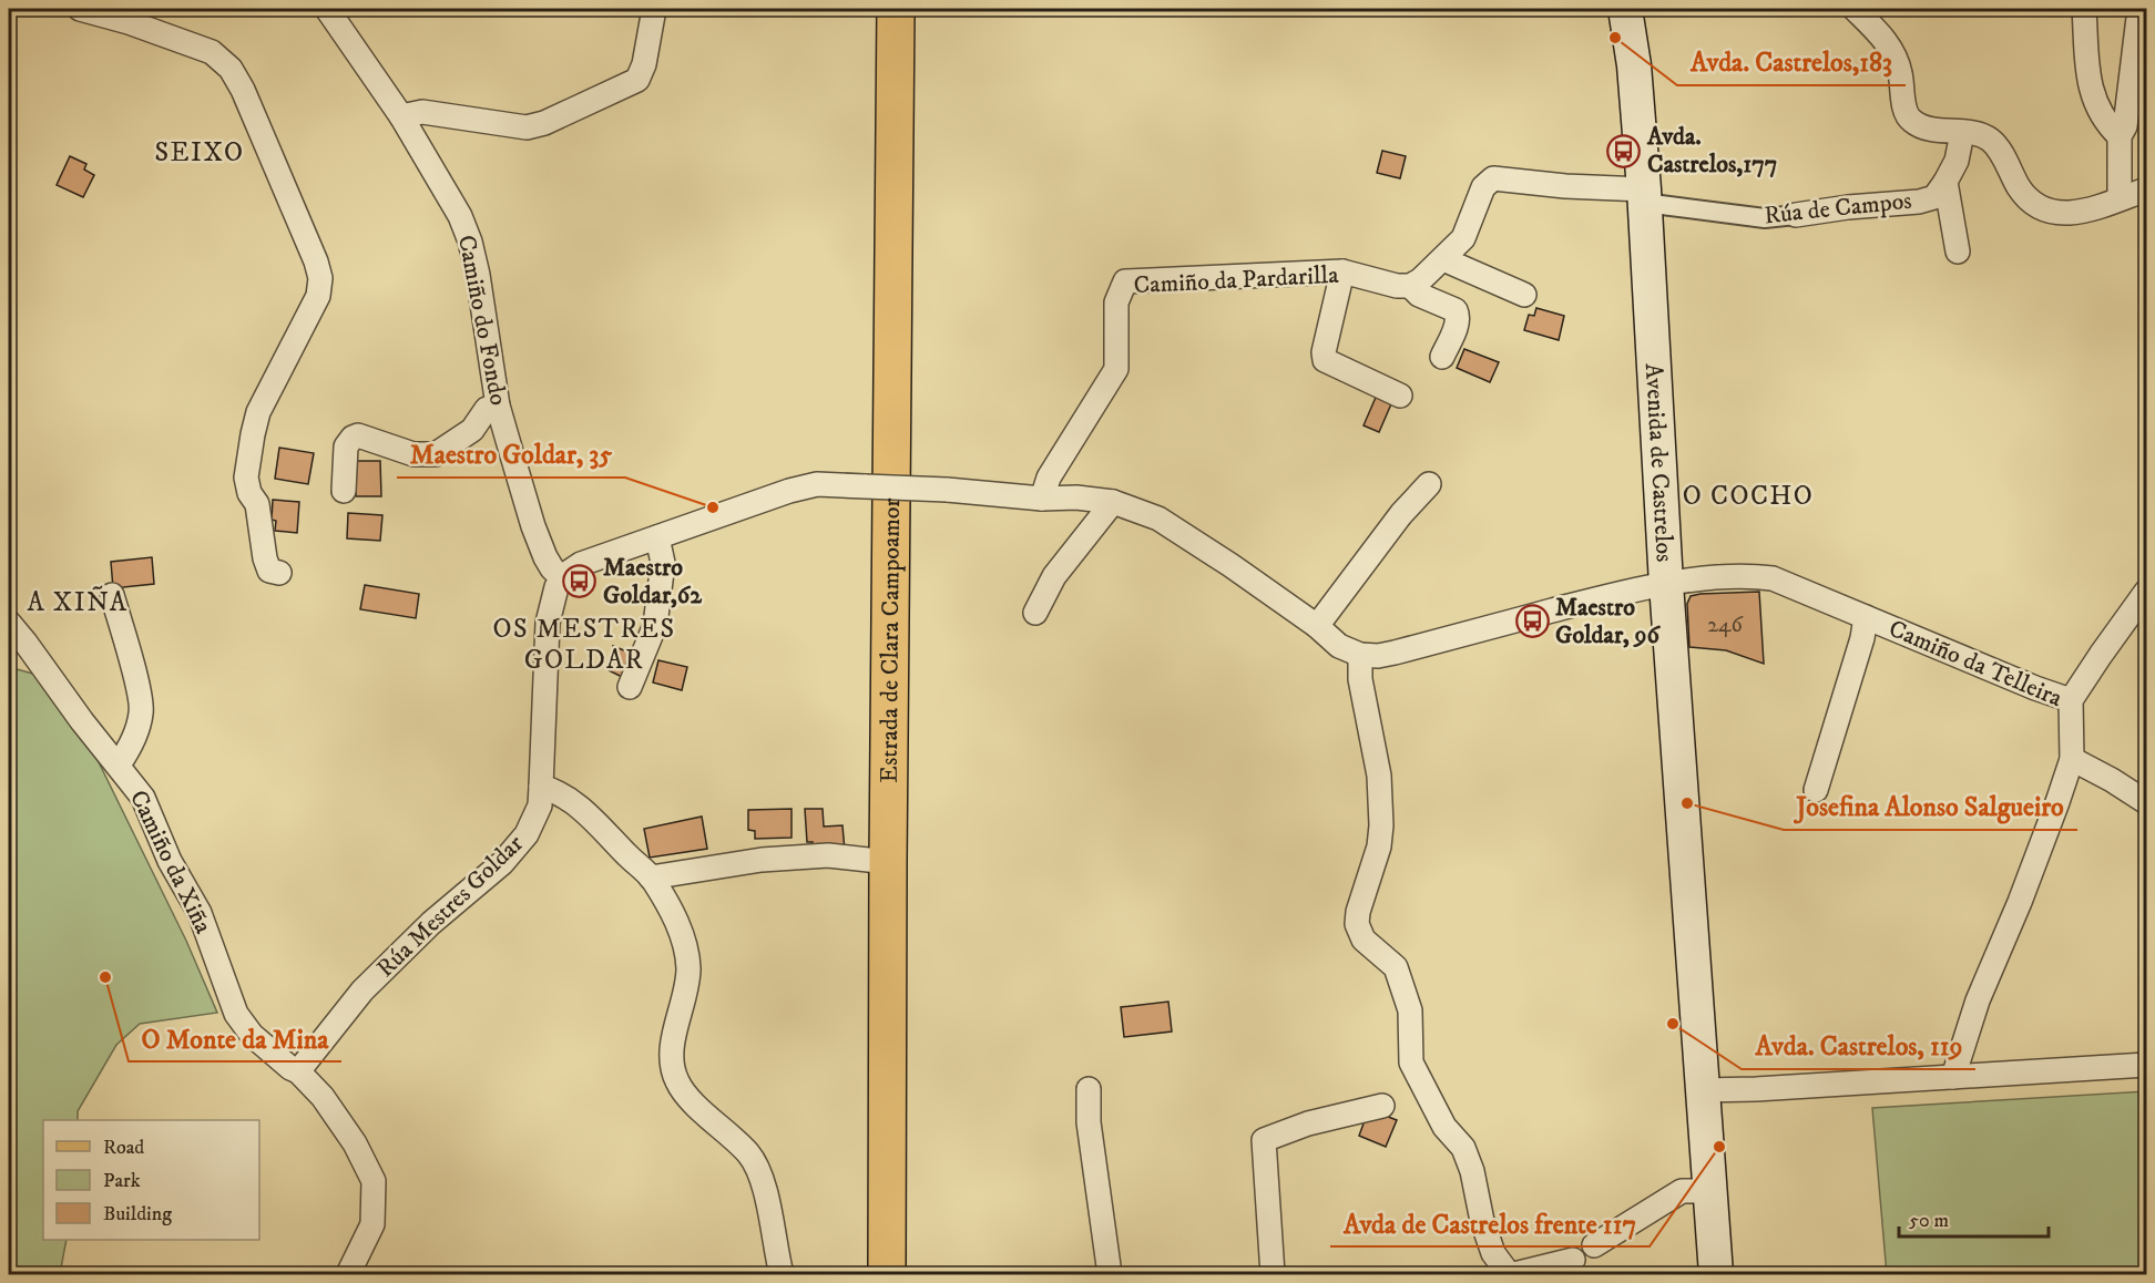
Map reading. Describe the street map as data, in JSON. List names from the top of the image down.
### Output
{
  "streets": {
    "main road": ["Avenida de Castrelos", "Estrada de Clara Campoamor"],
    "street": [
      "Rúa de Campos",
      "Camiño da Pardarilla",
      "Camiño do Fondo",
      "Camiño da Telleira",
      "Camiño da Xiña",
      "Rúa Mestres Goldar"
    ]
  },
  "crossings": [
    ["Rúa de Campos", "Avenida de Castrelos"],
    ["Camiño do Fondo", "Rúa Mestres Goldar"],
    ["Avenida de Castrelos", "Camiño da Telleira"],
    ["Camiño da Xiña", "Rúa Mestres Goldar"]
  ],
  "districts": [
    "SEIXO",
    "O COCHO",
    "A XIÑA",
    "OS MESTRES GOLDAR"
  ],
  "places": {
    "other": [
      "Avda. Castrelos,183",
      "Maestro Goldar, 35",
      "Josefina Alonso Salgueiro",
      "O Monte da Mina",
      "Avda. Castrelos, 119",
      "Avda de Castrelos frente 117"
    ],
    "bus stop": ["Avda. Castrelos,177", "Maestro Goldar,62", "Maestro Goldar, 96"]
  },
  "house_numbers": ["246"],
  "legend": ["Road", "Park", "Building"],
  "scale_bar": "50 m"
}
